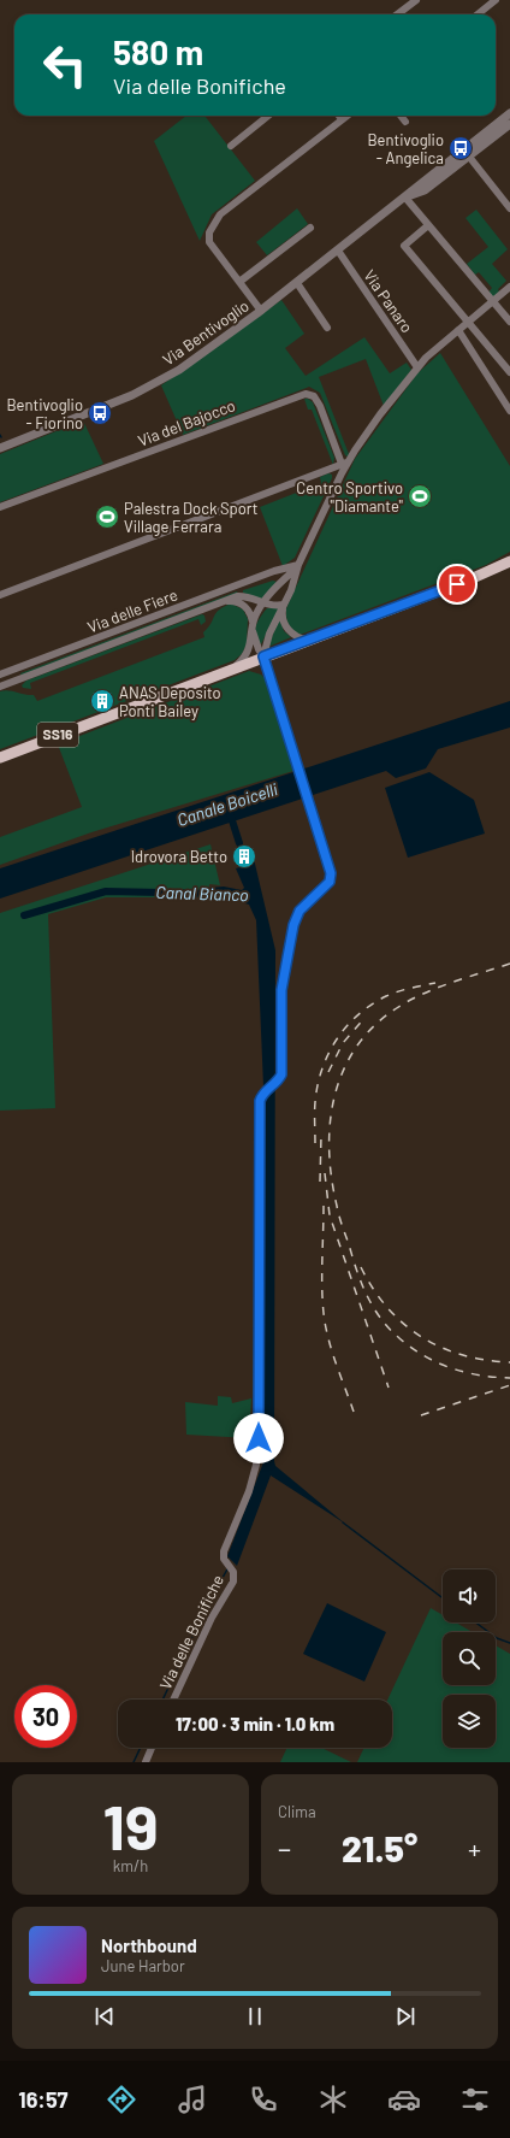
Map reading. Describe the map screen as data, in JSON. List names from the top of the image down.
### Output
{
  "streets": {
    "main road": ["SS16"],
    "street": [
      "Via Panaro",
      "Via Bentivoglio",
      "Via del Bajocco",
      "Via delle Fiere",
      "Via delle Bonifiche"
    ]
  },
  "crossings": [
    ["Via Panaro", "Via Bentivoglio"],
    ["SS16", "Via delle Bonifiche"]
  ],
  "water": ["Canale Boicelli", "Canal Bianco"],
  "places": {
    "bus stop": ["Bentivoglio - Angelica", "Bentivoglio - Fiorino"],
    "sports": ["Centro Sportivo \"Diamante\"", "Palestra Dock Sport Village Ferrara"],
    "building": ["ANAS Deposito Ponti Bailey", "Idrovora Betto"]
  },
  "page": {
    "turn": ["580 m", "Via delle Bonifiche"],
    "limit": "30",
    "trip": "17:00 · 3 min · 1.0 km",
    "tile": [
      ["19", "km/h"],
      "Clima"
    ],
    "heat": ["−", "21.5°", "+"],
    "song": ["Northbound", "June Harbor"],
    "tabs": "16:57"
  }
}
